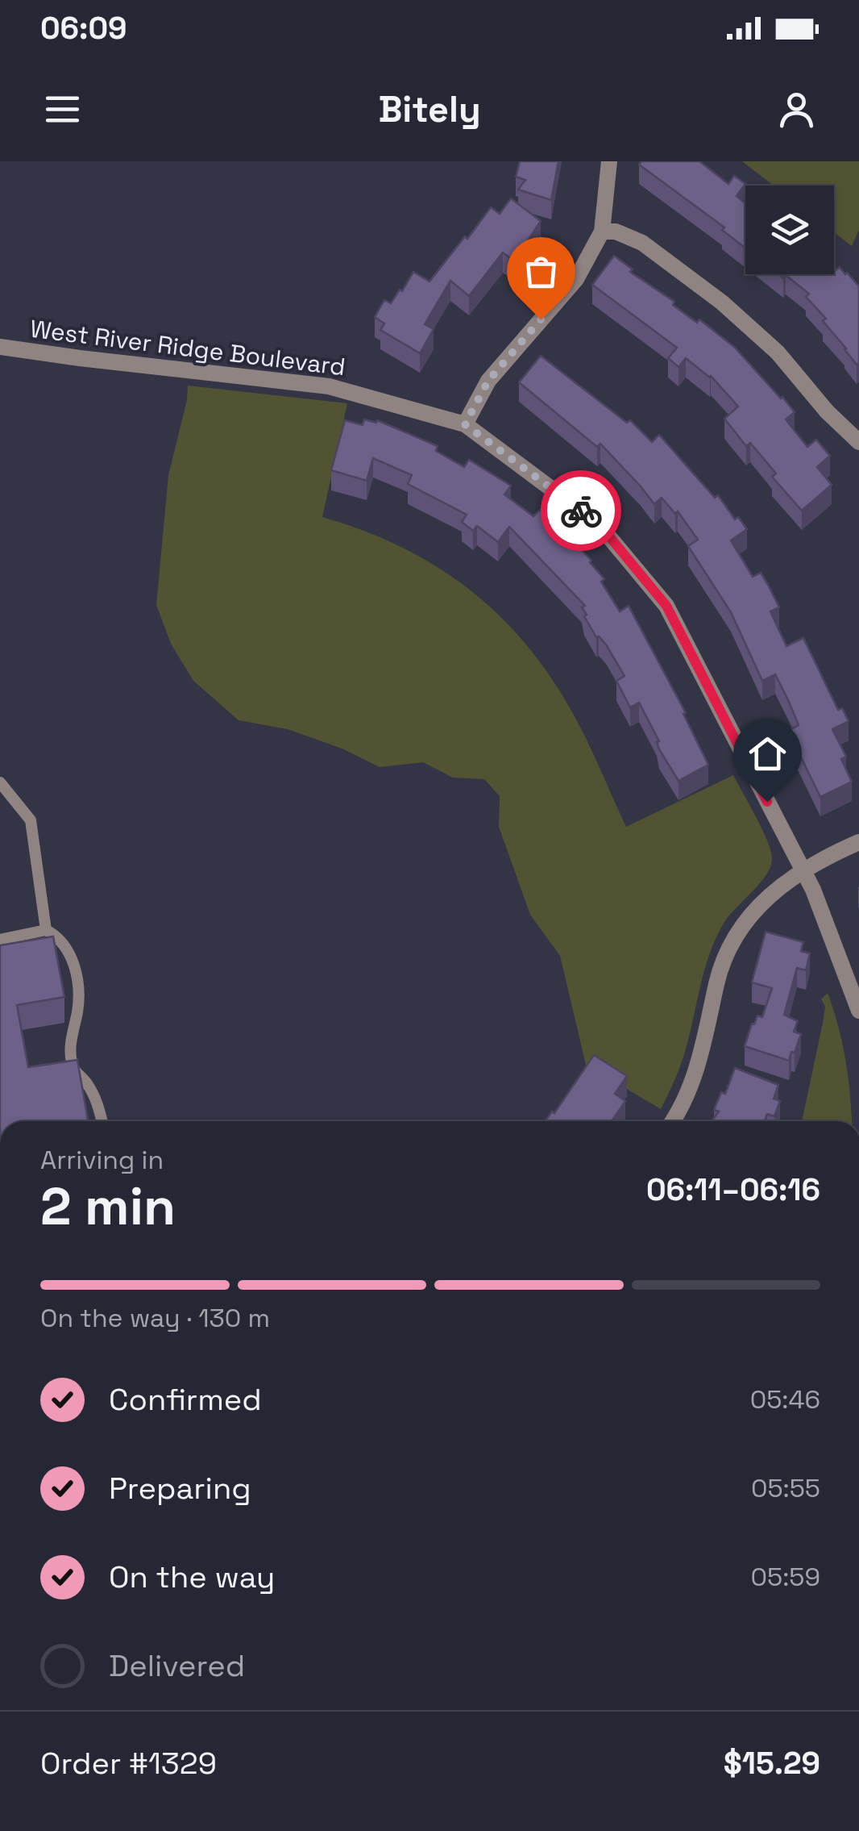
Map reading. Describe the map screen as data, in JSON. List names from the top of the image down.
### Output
{
  "streets": {
    "street": ["West River Ridge Boulevard"]
  },
  "page": {
    "status": "06:09",
    "header": "Bitely",
    "heading": ["2 min", "Arriving in", "06:11–06:16"],
    "panel": ["Order #1329", "$15.29"],
    "bar": "On the way · 130 m",
    "list": [
      ["Confirmed", "05:46"],
      ["Preparing", "05:55"],
      ["On the way", "05:59"],
      "Delivered"
    ]
  }
}
